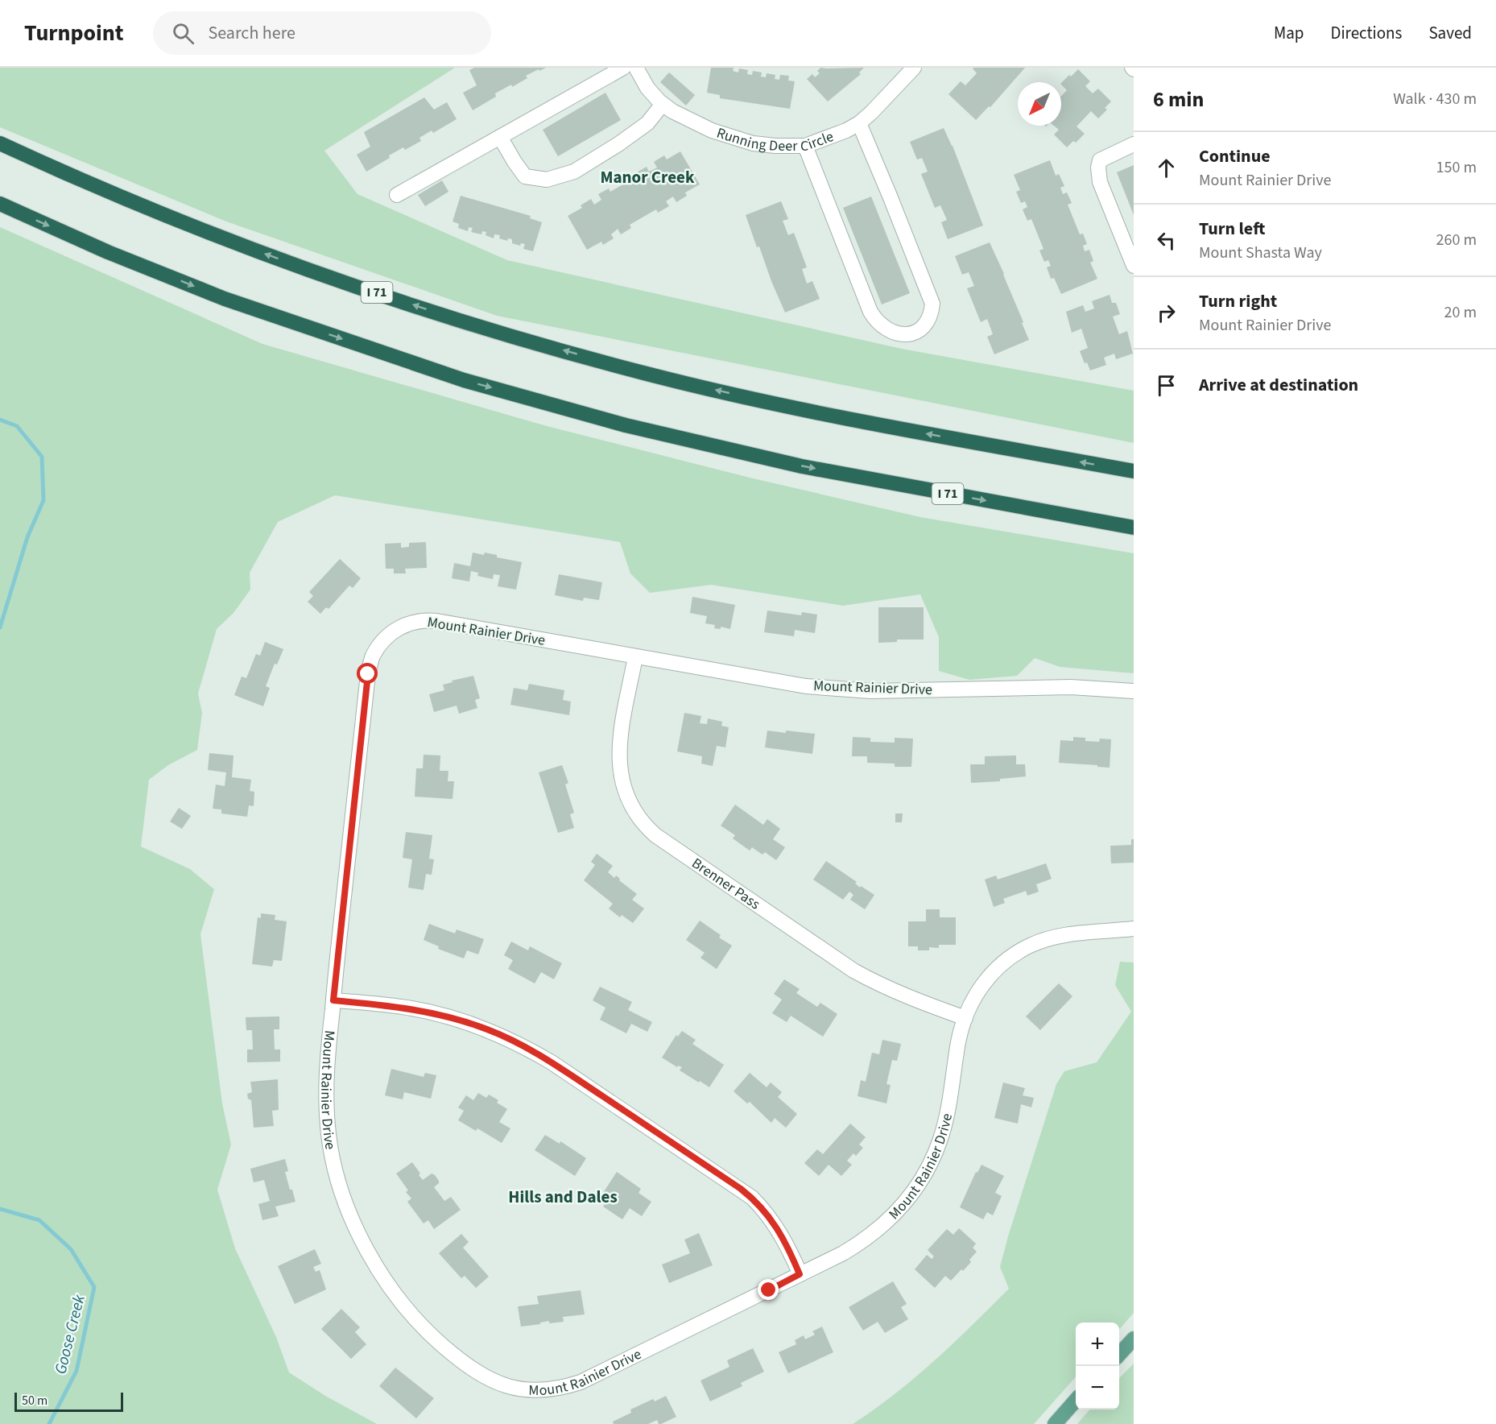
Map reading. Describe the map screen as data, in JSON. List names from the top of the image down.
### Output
{
  "streets": {
    "highway": ["I 71"],
    "street": ["Running Deer Circle", "Mount Rainier Drive", "Brenner Pass"]
  },
  "crossings": [
    ["Mount Rainier Drive", "Brenner Pass"]
  ],
  "districts": ["Manor Creek", "Hills and Dales"],
  "water": ["Goose Creek"],
  "scale_bar": "50 m",
  "north": "bottom left",
  "page": {
    "header": "Turnpoint",
    "search": "Search here",
    "nav": ["Map", "Directions", "Saved"],
    "heading": ["6 min", "Walk · 430 m"],
    "list": [
      ["Continue", "Mount Rainier Drive", "150 m"],
      ["Turn left", "Mount Shasta Way", "260 m"],
      ["Turn right", "Mount Rainier Drive", "20 m"],
      "Arrive at destination"
    ],
    "map_buttons": ["+", "−"],
    "scale": "50 m"
  }
}
